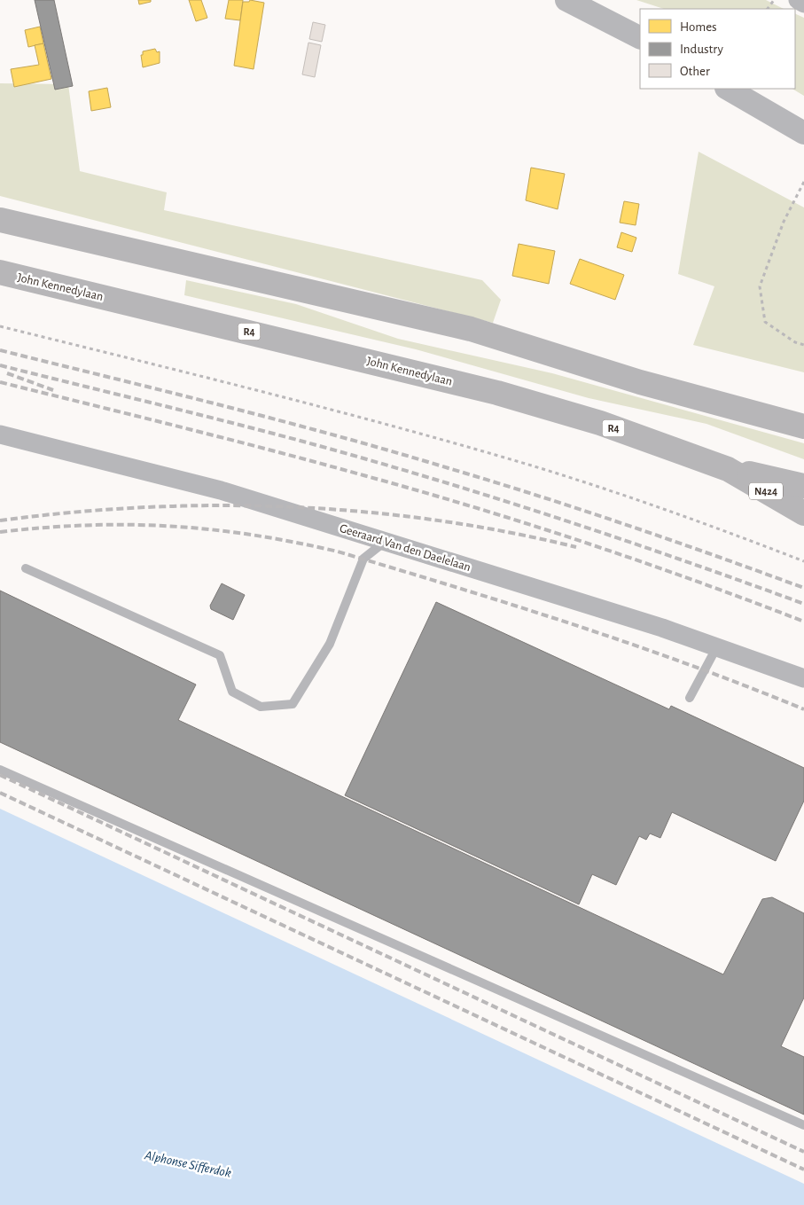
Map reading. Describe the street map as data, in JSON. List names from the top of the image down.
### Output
{
  "streets": {
    "highway": ["John Kennedylaan", "R4", "N424"],
    "street": ["Geeraard Van den Daelelaan"]
  },
  "crossings": [
    ["John Kennedylaan", "R4"]
  ],
  "water": ["Alphonse Sifferdok"],
  "legend": ["Homes", "Industry", "Other"]
}
